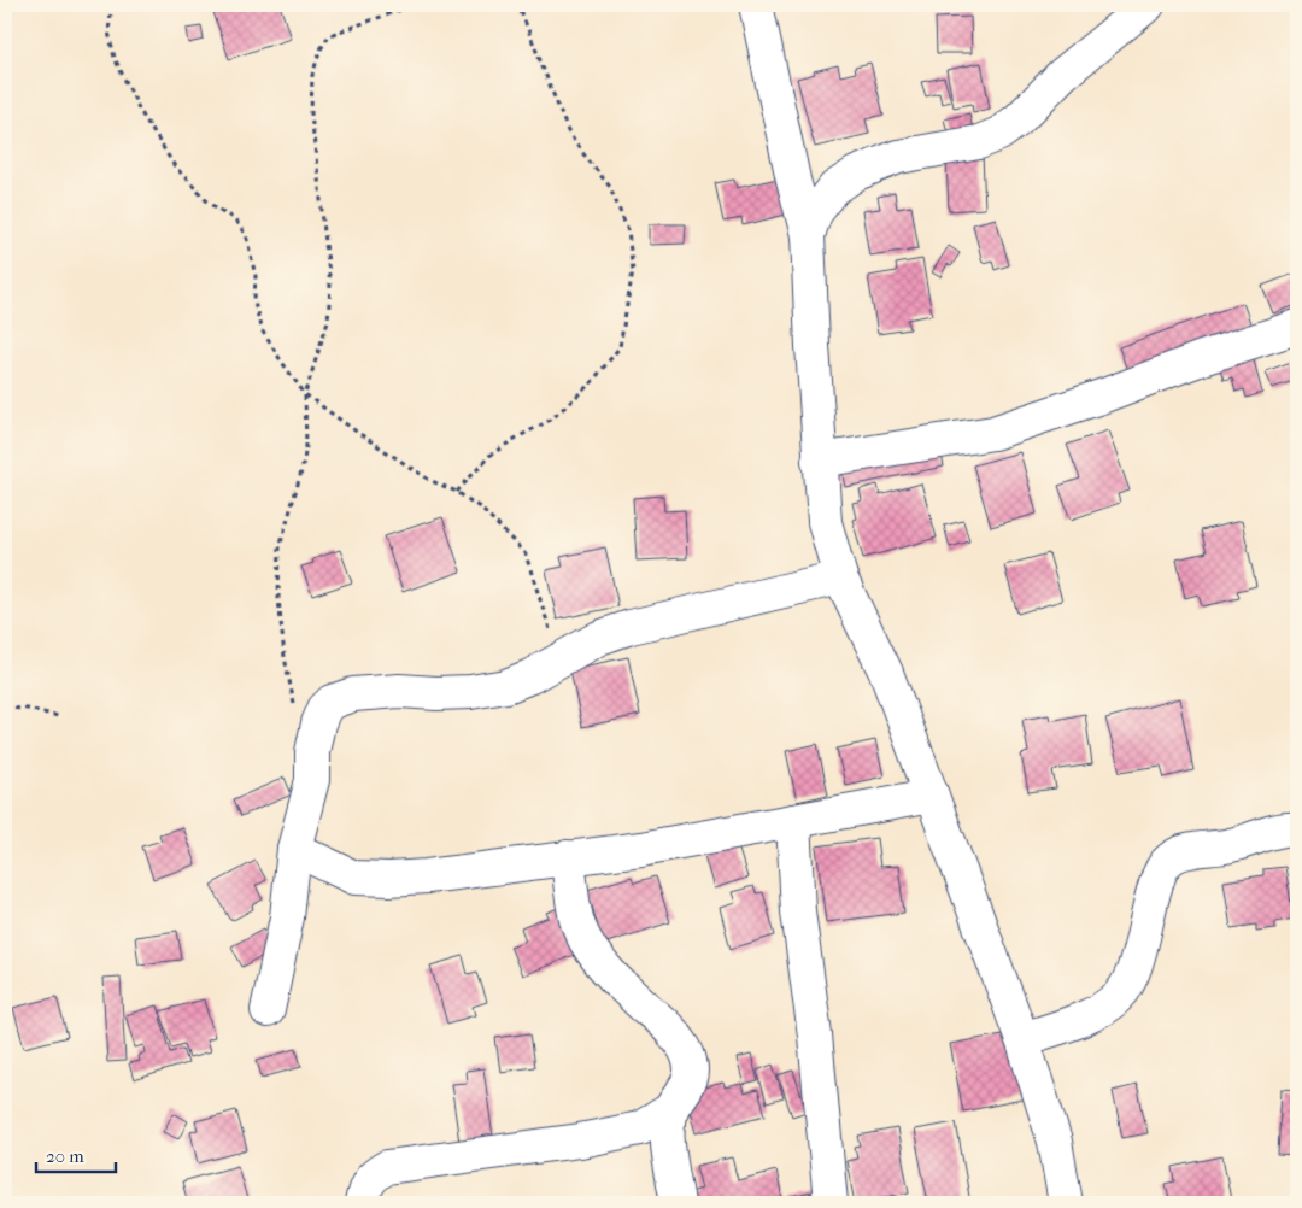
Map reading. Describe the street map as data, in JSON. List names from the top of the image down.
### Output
{
  "scale_bar": "20 m"
}
